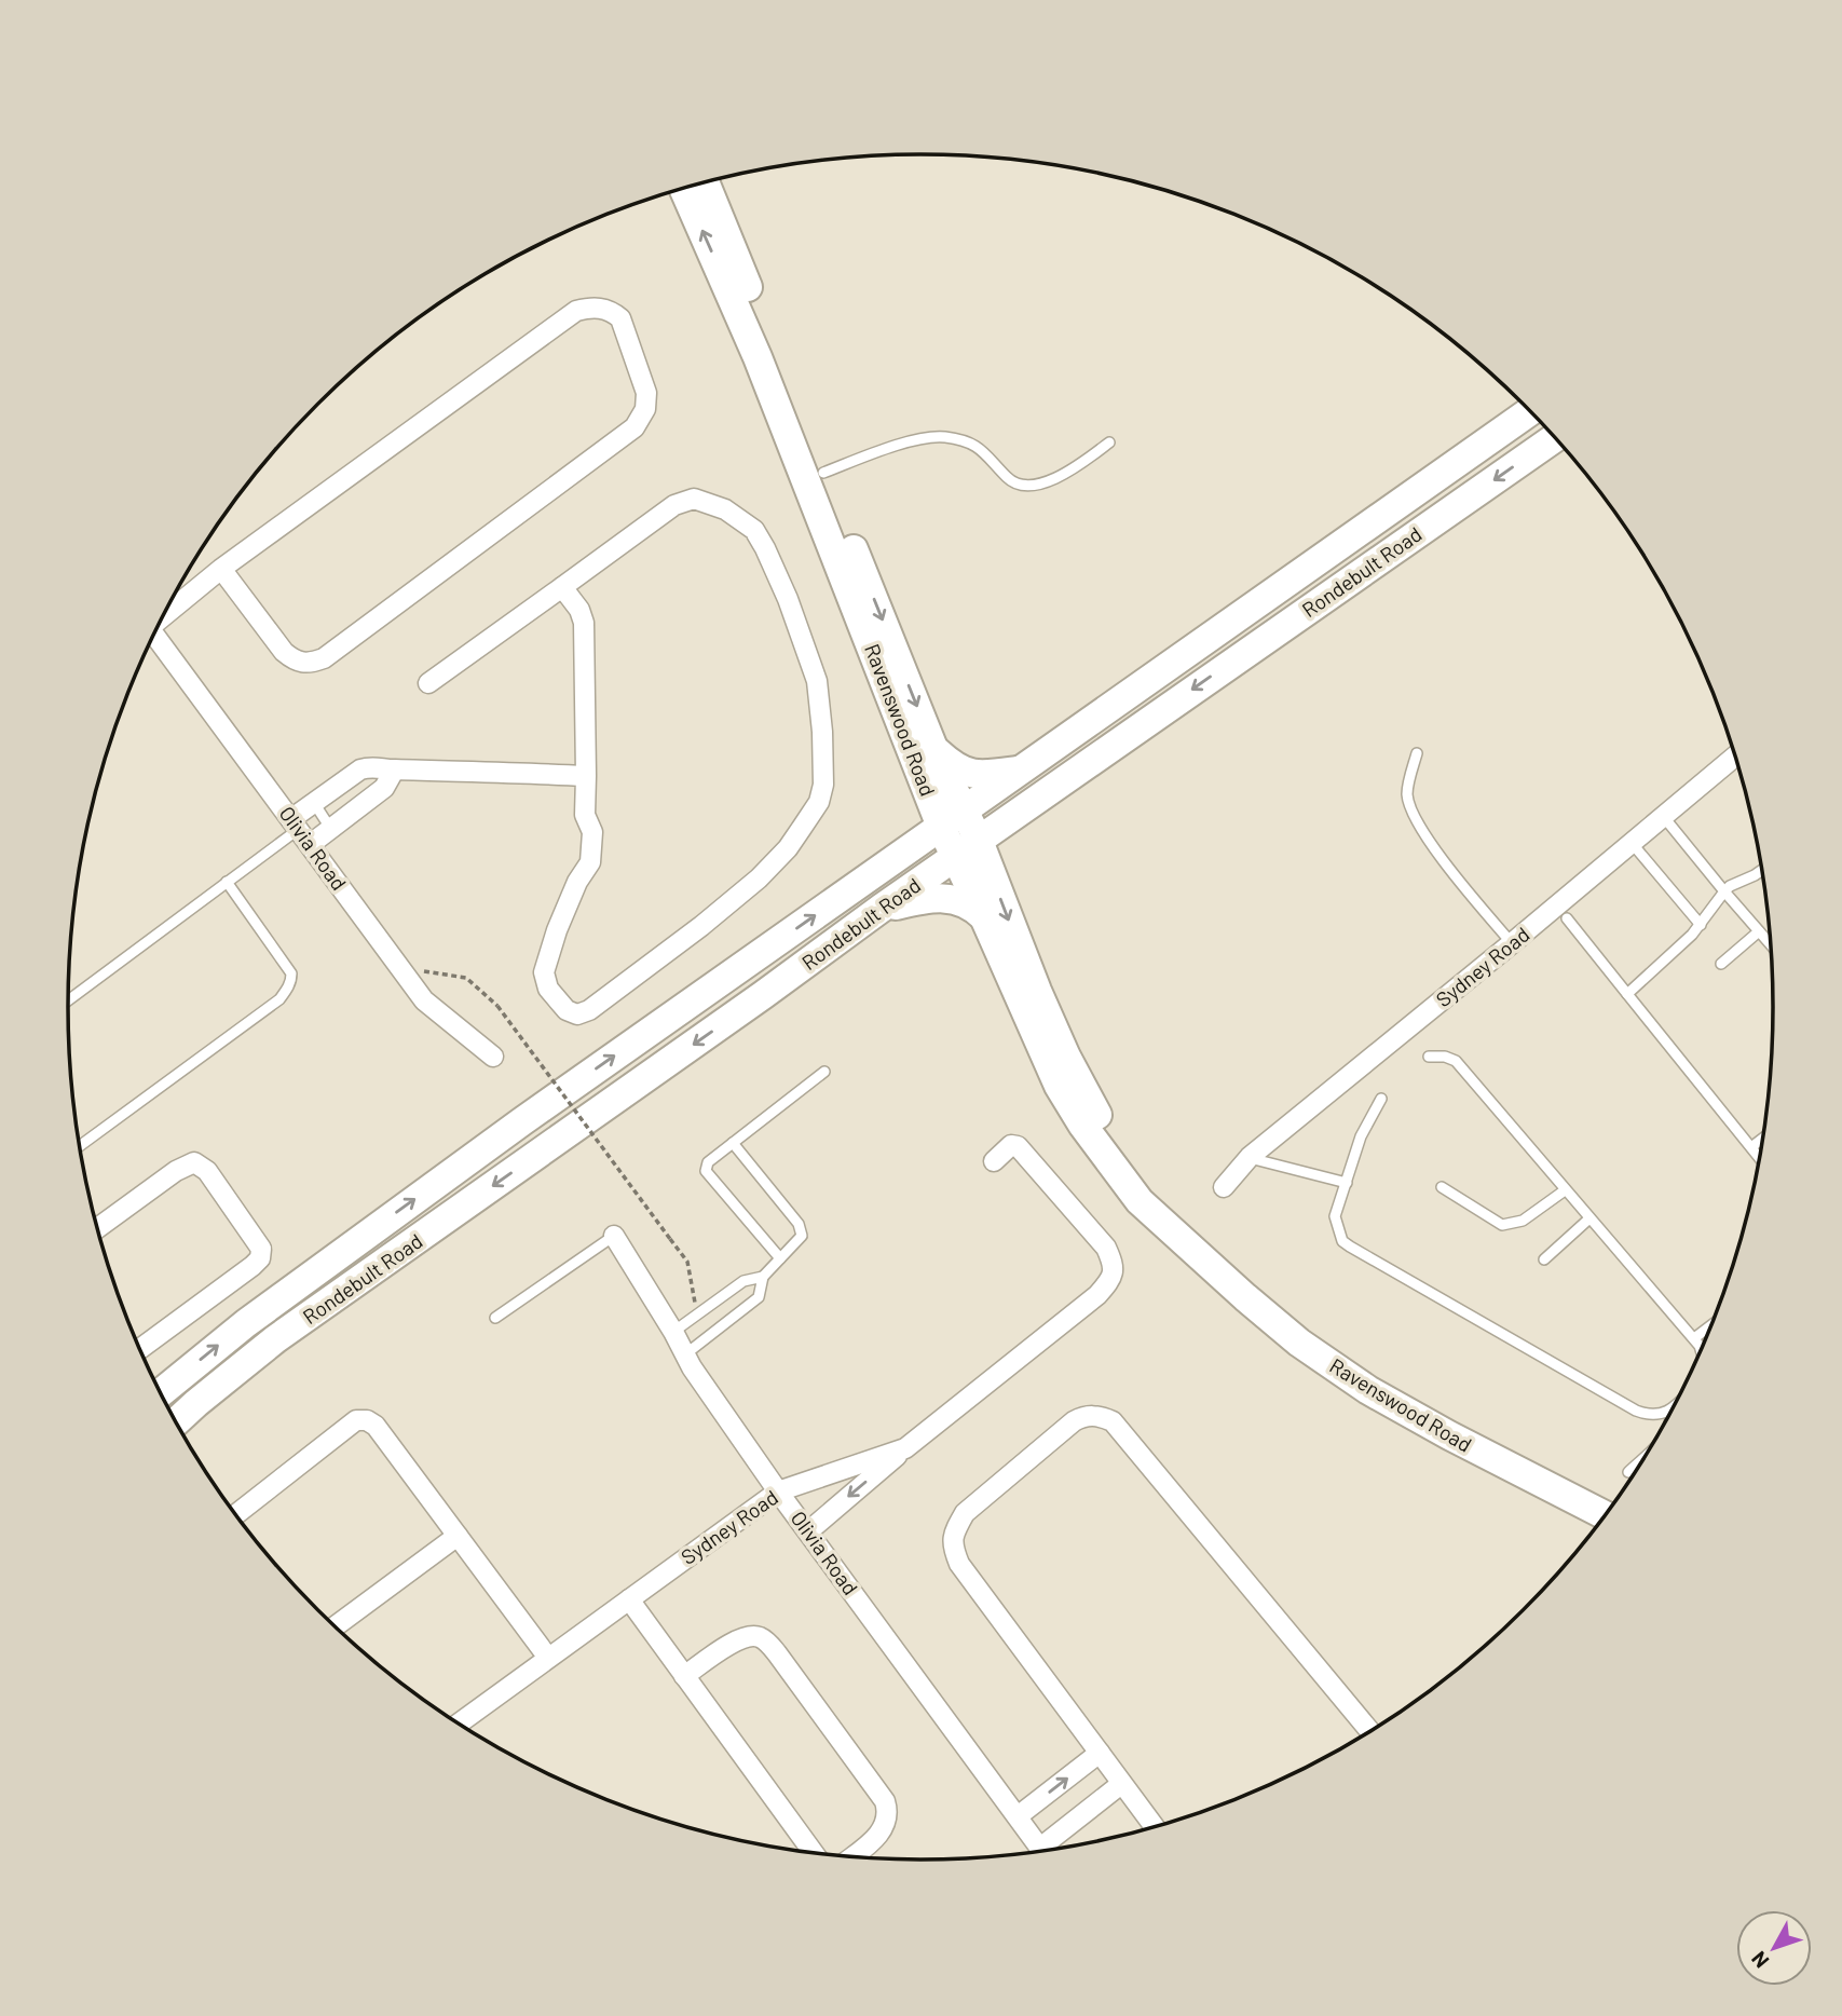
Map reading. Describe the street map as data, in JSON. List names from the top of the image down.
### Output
{
  "streets": {
    "main road": ["Rondebult Road", "Ravenswood Road"],
    "street": ["Olivia Road", "Sydney Road"]
  },
  "crossings": [
    ["Rondebult Road", "Ravenswood Road"],
    ["Olivia Road", "Sydney Road"]
  ],
  "north": "bottom left"
}
